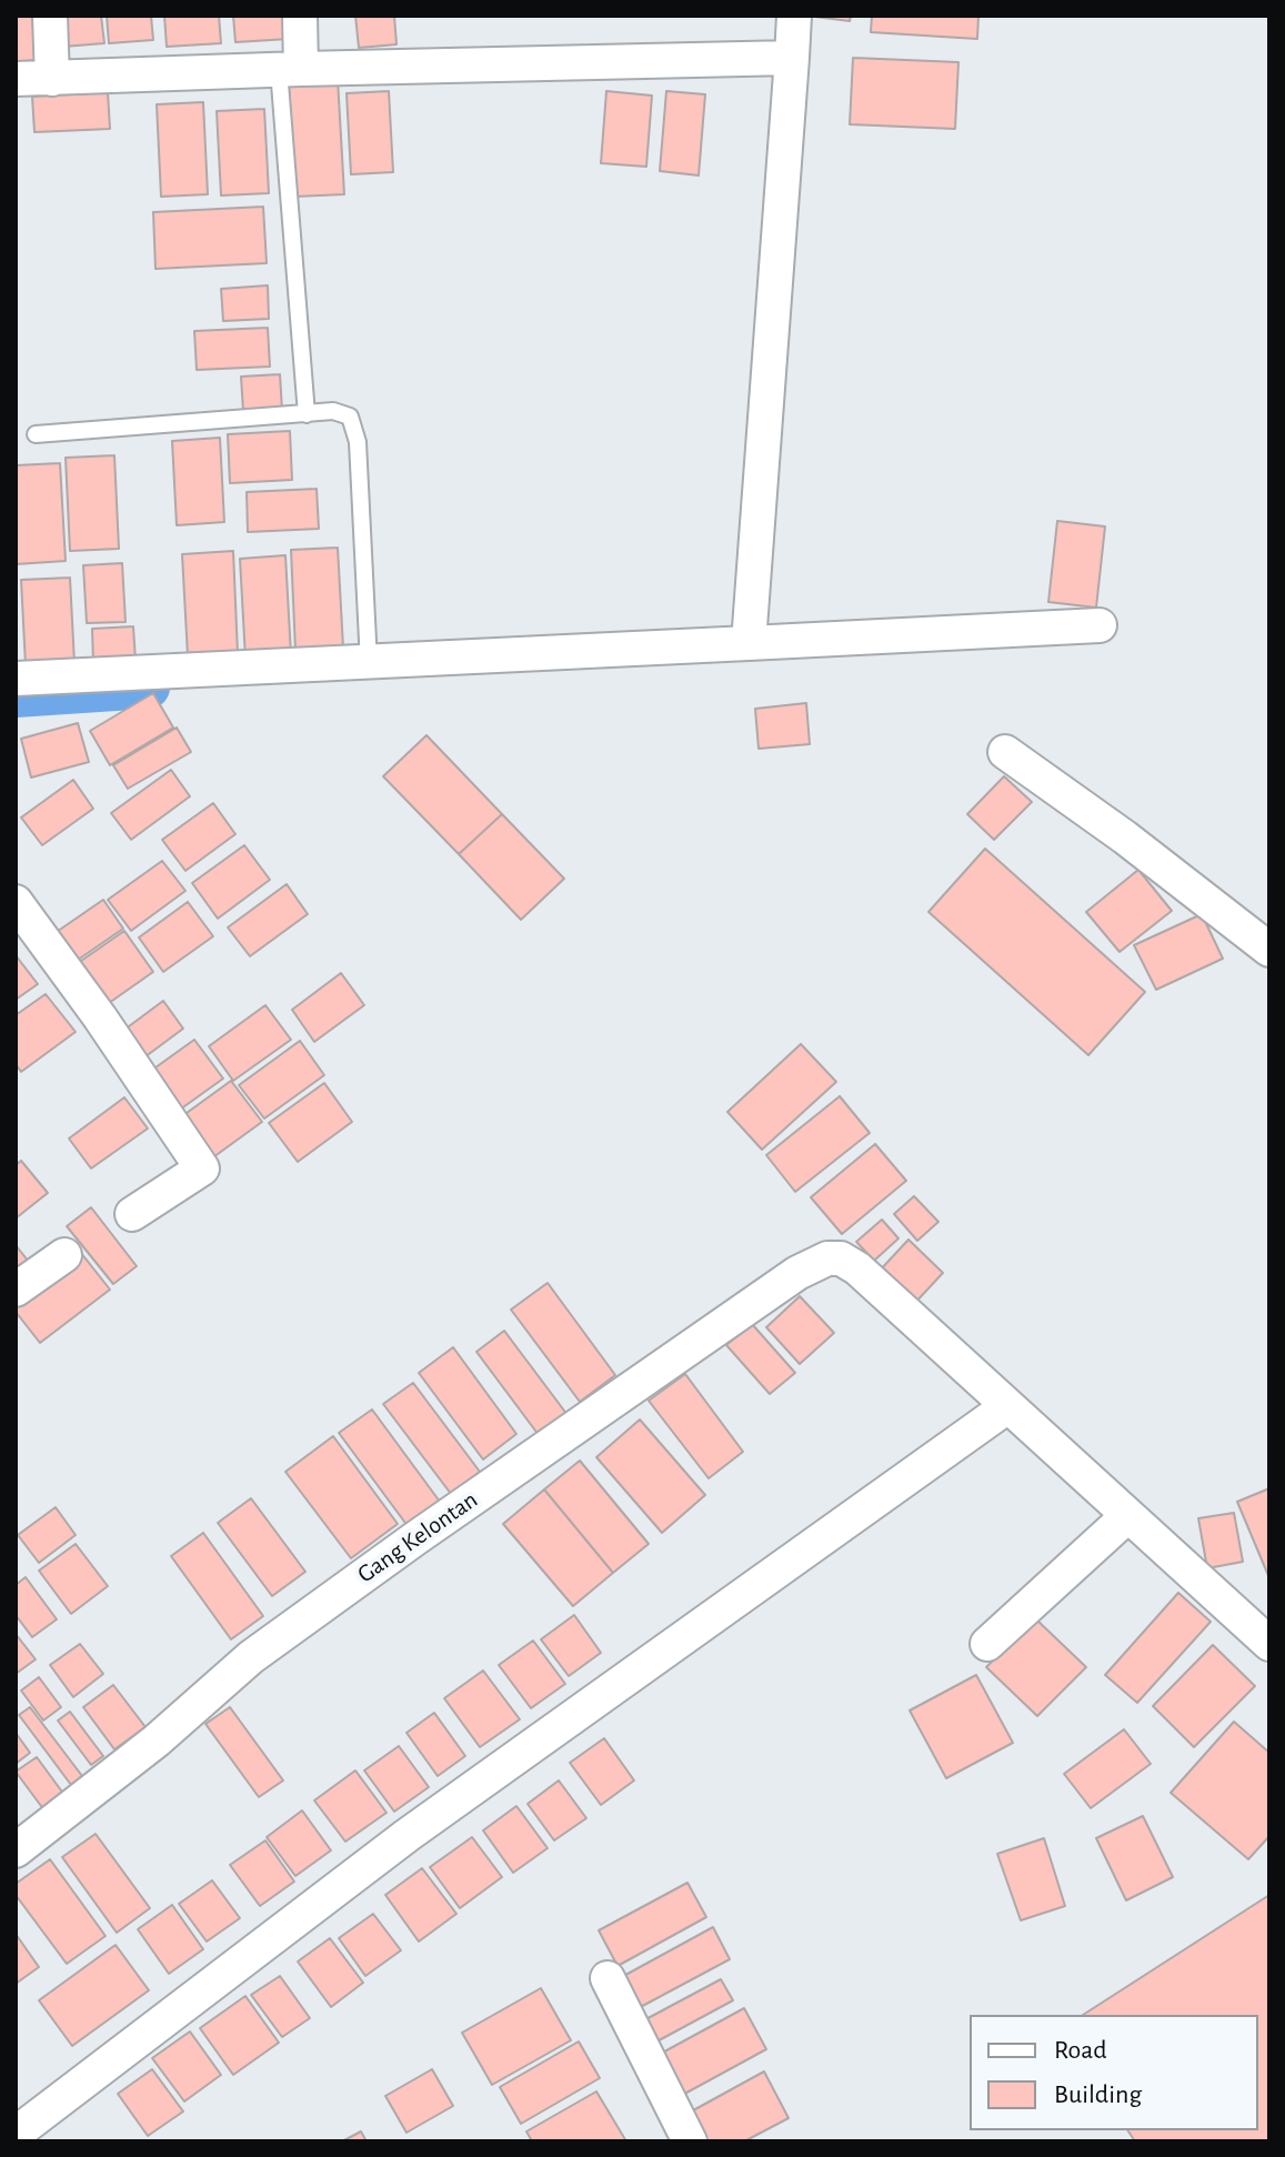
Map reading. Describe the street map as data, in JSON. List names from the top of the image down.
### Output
{
  "streets": {
    "street": ["Gang Kelontan"]
  },
  "legend": ["Road", "Building"]
}
